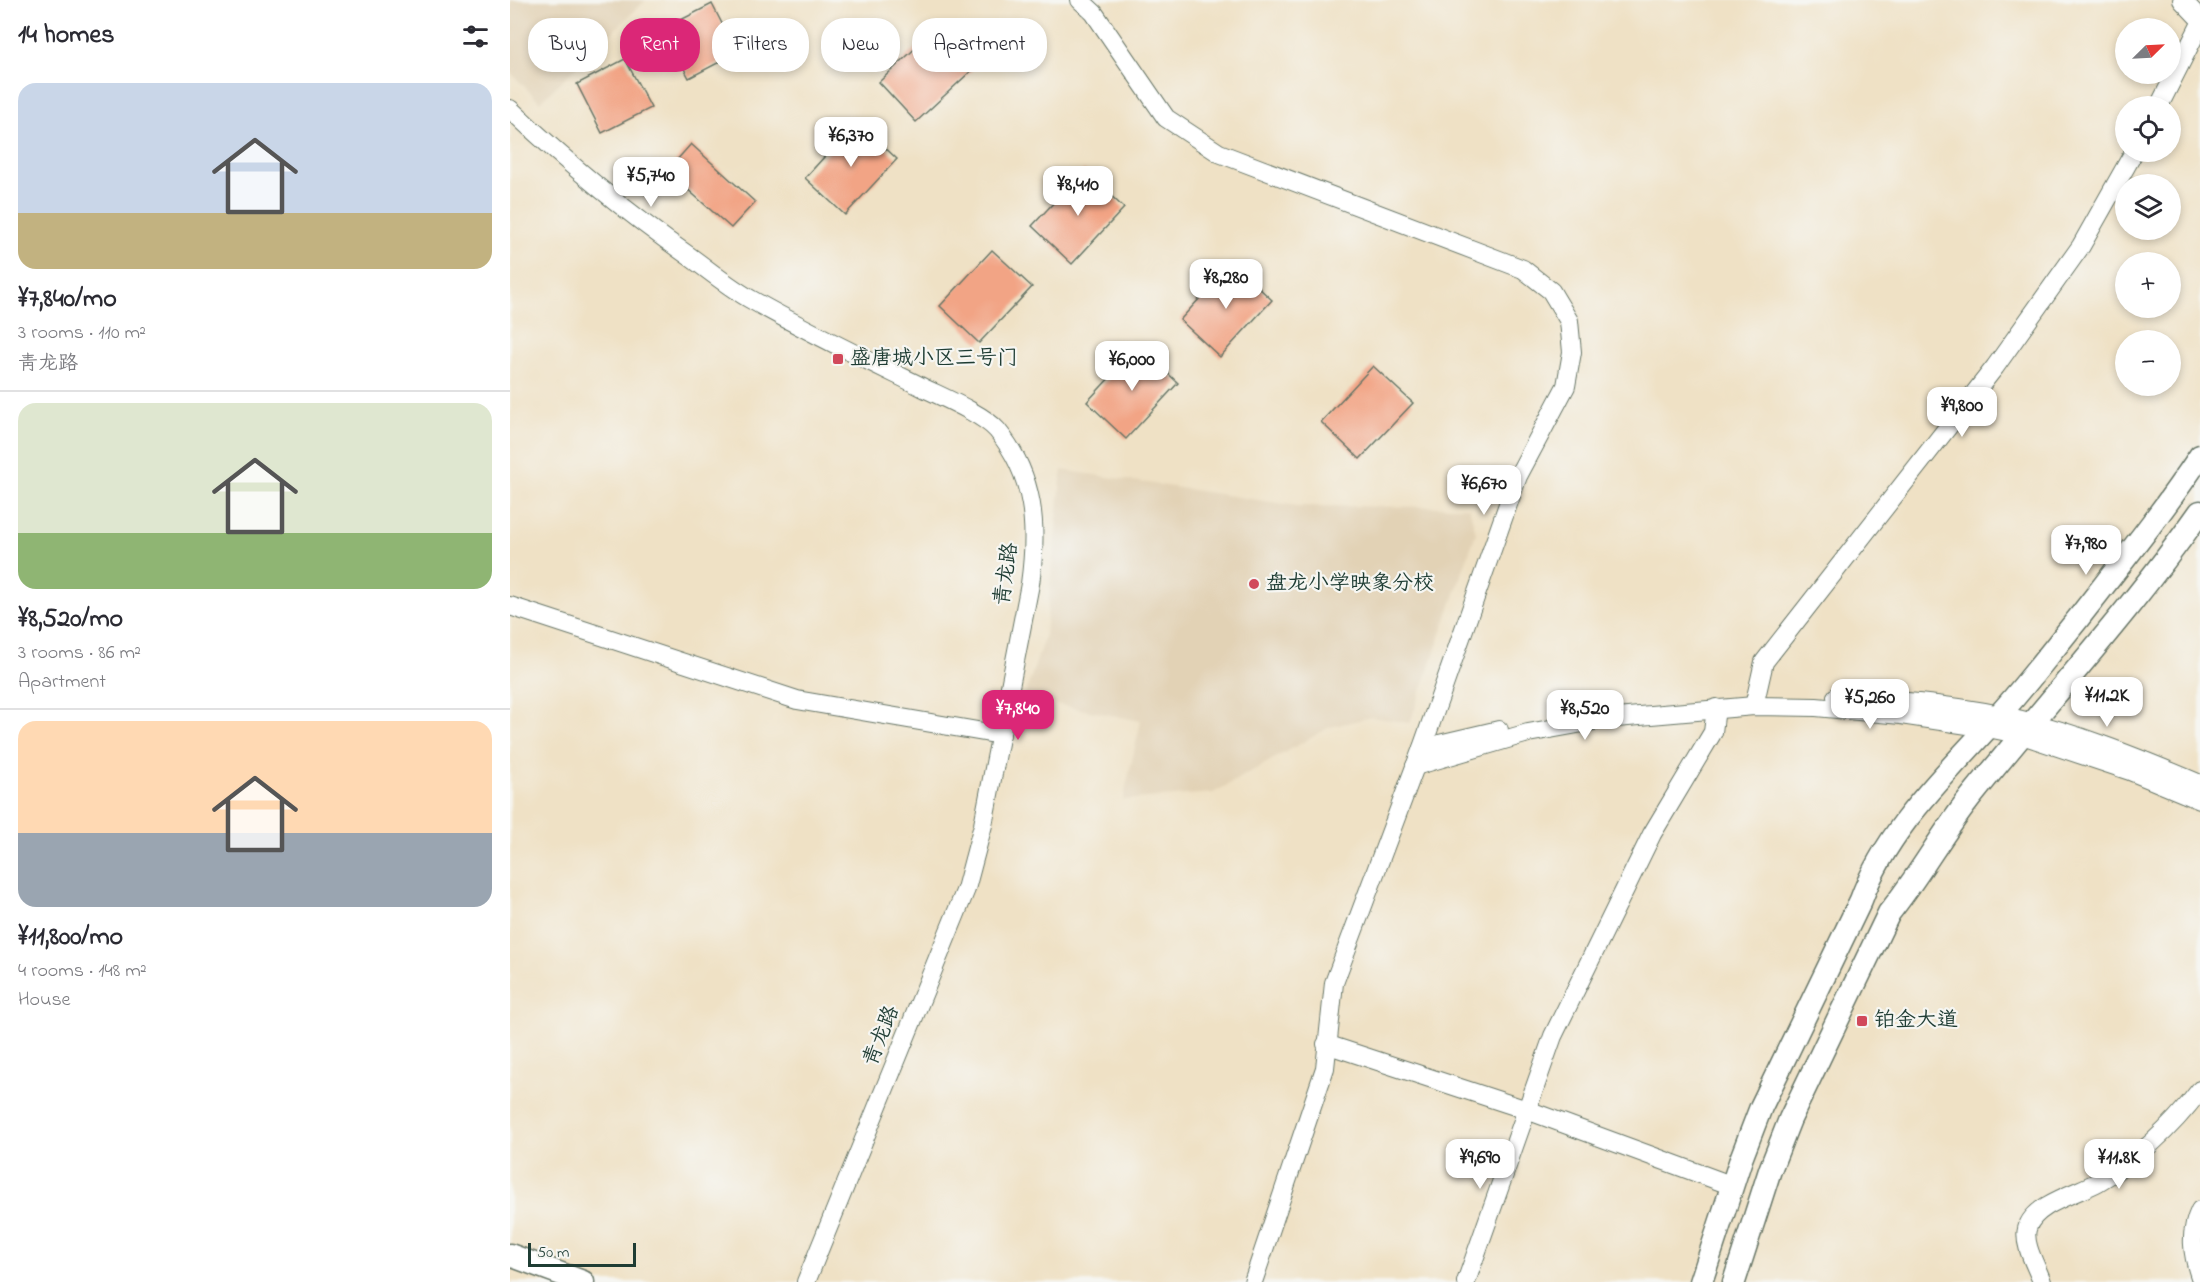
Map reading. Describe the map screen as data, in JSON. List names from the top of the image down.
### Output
{
  "streets": {
    "street": ["青龙路"]
  },
  "places": {
    "transit": ["盛唐城小区三号门", "铂金大道"],
    "other": ["盘龙小学映象分校"]
  },
  "scale_bar": "50 m",
  "north": "top right",
  "page": {
    "heading": "14 homes",
    "map_buttons": ["+", "−"],
    "chip": [
      "Buy",
      "Rent",
      "Filters",
      "New",
      "Apartment"
    ],
    "list": [
      {
        "name": "¥7,840/mo",
        "note": "3 rooms · 110 m² · 青龙路"
      },
      {
        "name": "¥8,520/mo",
        "note": "3 rooms · 86 m² · Apartment"
      },
      {
        "name": "¥11,800/mo",
        "note": "4 rooms · 148 m² · House"
      }
    ],
    "price": [
      "¥6,370",
      "¥5,740",
      "¥8,410",
      "¥8,280",
      "¥6,000",
      "¥9,800",
      "¥6,670",
      "¥7,980",
      "¥11.2K",
      "¥5,260",
      "¥7,840",
      "¥8,520",
      "¥9,690",
      "¥11.8K"
    ],
    "scale": "50 m"
  }
}
